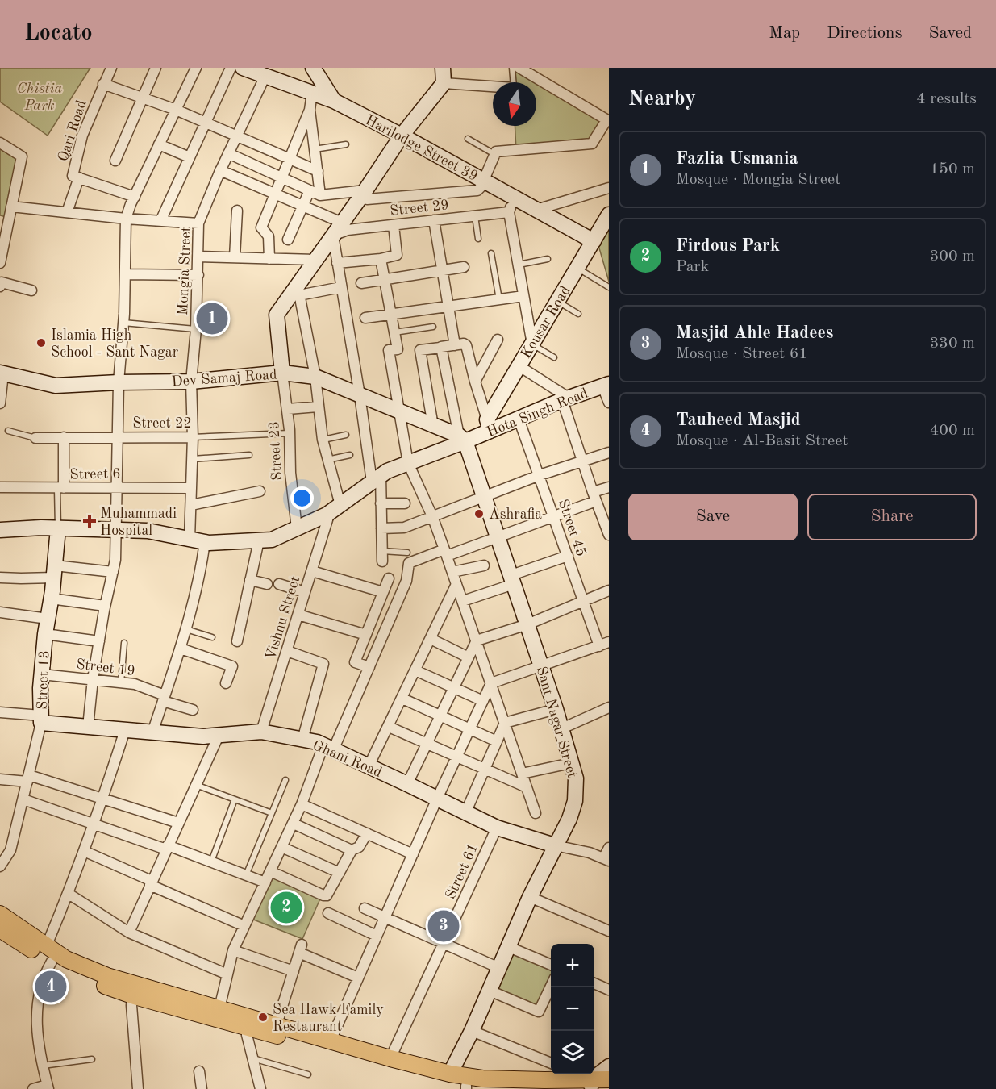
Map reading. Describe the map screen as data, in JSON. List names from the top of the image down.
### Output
{
  "streets": {
    "street": [
      "Qari Road",
      "Harilodge Street 39",
      "Street 29",
      "Mongia Street",
      "Kousar Road",
      "Dev Samaj Road",
      "Hota Singh Road",
      "Street 22",
      "Street 23",
      "Street 6",
      "Street 45",
      "Vishnu Street",
      "Street 19",
      "Street 13",
      "Sant Nagar Street",
      "Ghani Road",
      "Street 61"
    ]
  },
  "crossings": [
    ["Harilodge Street 39", "Mongia Street"],
    ["Harilodge Street 39", "Kousar Road"],
    ["Mongia Street", "Dev Samaj Road"],
    ["Mongia Street", "Hota Singh Road"],
    ["Mongia Street", "Street 22"],
    ["Mongia Street", "Street 6"],
    ["Kousar Road", "Hota Singh Road"],
    ["Dev Samaj Road", "Hota Singh Road"],
    ["Dev Samaj Road", "Street 23"],
    ["Dev Samaj Road", "Sant Nagar Street"],
    ["Hota Singh Road", "Street 23"],
    ["Hota Singh Road", "Street 45"],
    ["Hota Singh Road", "Vishnu Street"],
    ["Hota Singh Road", "Street 13"],
    ["Hota Singh Road", "Sant Nagar Street"],
    ["Street 22", "Street 23"],
    ["Street 6", "Street 13"],
    ["Vishnu Street", "Ghani Road"],
    ["Street 19", "Street 13"],
    ["Street 13", "Ghani Road"],
    ["Sant Nagar Street", "Ghani Road"],
    ["Ghani Road", "Street 61"]
  ],
  "parks": ["Chistia Park"],
  "places": {
    "other": ["Islamia High School - Sant Nagar", "Ashrafia", "Sea Hawk Family Restaurant"],
    "health": ["Muhammadi Hospital"]
  },
  "north": "bottom",
  "page": {
    "header": "Locato",
    "nav": ["Map", "Directions", "Saved"],
    "heading": ["Nearby", "4 results"],
    "list": [
      {
        "mark": "1",
        "name": "Fazlia Usmania",
        "note": "Mosque · Mongia Street",
        "value": "150 m"
      },
      {
        "mark": "2",
        "name": "Firdous Park",
        "note": "Park",
        "value": "300 m"
      },
      {
        "mark": "3",
        "name": "Masjid Ahle Hadees",
        "note": "Mosque · Street 61",
        "value": "330 m"
      },
      {
        "mark": "4",
        "name": "Tauheed Masjid",
        "note": "Mosque · Al-Basit Street",
        "value": "400 m"
      }
    ],
    "pins": [
      "1",
      "2",
      "3",
      "4"
    ],
    "buttons": ["Save", "Share"],
    "map_buttons": ["+", "−"]
  }
}
